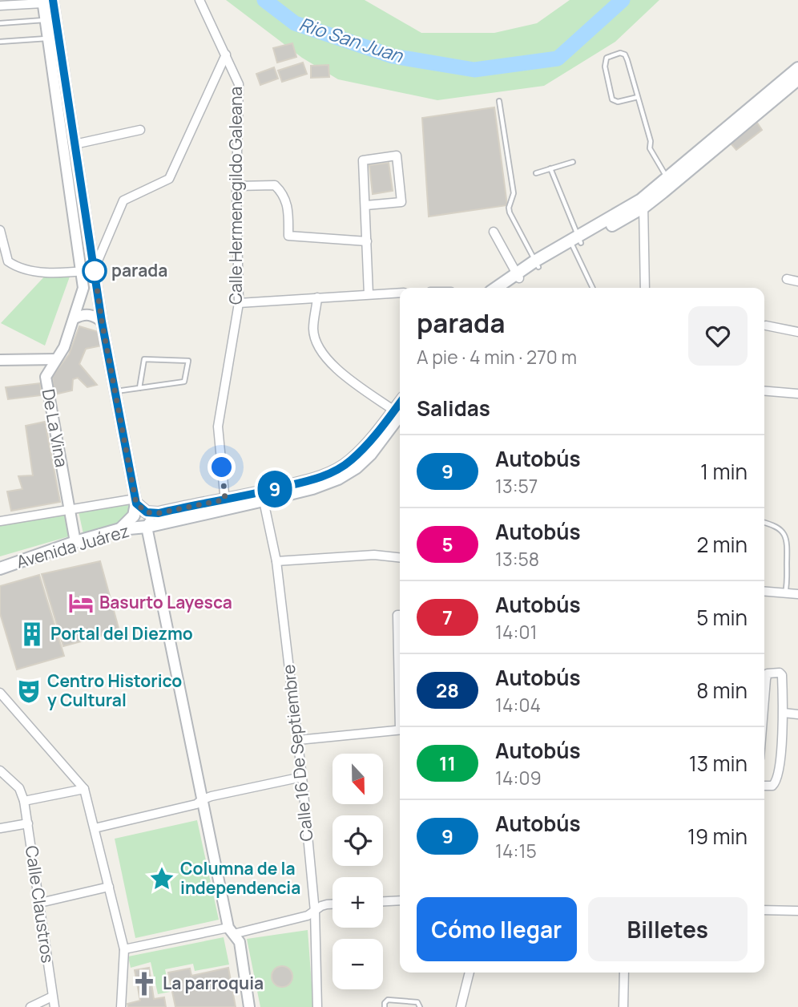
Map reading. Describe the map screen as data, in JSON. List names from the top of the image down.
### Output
{
  "streets": {
    "main road": ["Avenida Juárez"],
    "street": [
      "Calle Hermenegildo Galeana",
      "De La Vina",
      "Calle 16 De Septiembre",
      "Calle Claustros"
    ]
  },
  "crossings": [
    ["Calle Hermenegildo Galeana", "Avenida Juárez"],
    ["De La Vina", "Avenida Juárez"]
  ],
  "water": ["Rio San Juan"],
  "places": {
    "other": ["parada"],
    "hotel": ["Basurto Layesca"],
    "building": ["Portal del Diezmo"],
    "theatre": ["Centro Historico y Cultural"],
    "place": ["Columna de la independencia"],
    "church": ["La parroquia"]
  },
  "lines": ["bus line 9"],
  "north": "bottom",
  "page": {
    "on_map": "9",
    "heading": [
      ["parada", "A pie · 4 min · 270 m"],
      "Salidas"
    ],
    "list": [
      {
        "mark": "9",
        "name": "Autobús",
        "note": "13:57",
        "value": "1 min"
      },
      {
        "mark": "5",
        "name": "Autobús",
        "note": "13:58",
        "value": "2 min"
      },
      {
        "mark": "7",
        "name": "Autobús",
        "note": "14:01",
        "value": "5 min"
      },
      {
        "mark": "28",
        "name": "Autobús",
        "note": "14:04",
        "value": "8 min"
      },
      {
        "mark": "11",
        "name": "Autobús",
        "note": "14:09",
        "value": "13 min"
      },
      {
        "mark": "9",
        "name": "Autobús",
        "note": "14:15",
        "value": "19 min"
      }
    ],
    "map_buttons": ["+", "−"],
    "buttons": ["Cómo llegar", "Billetes"]
  }
}
